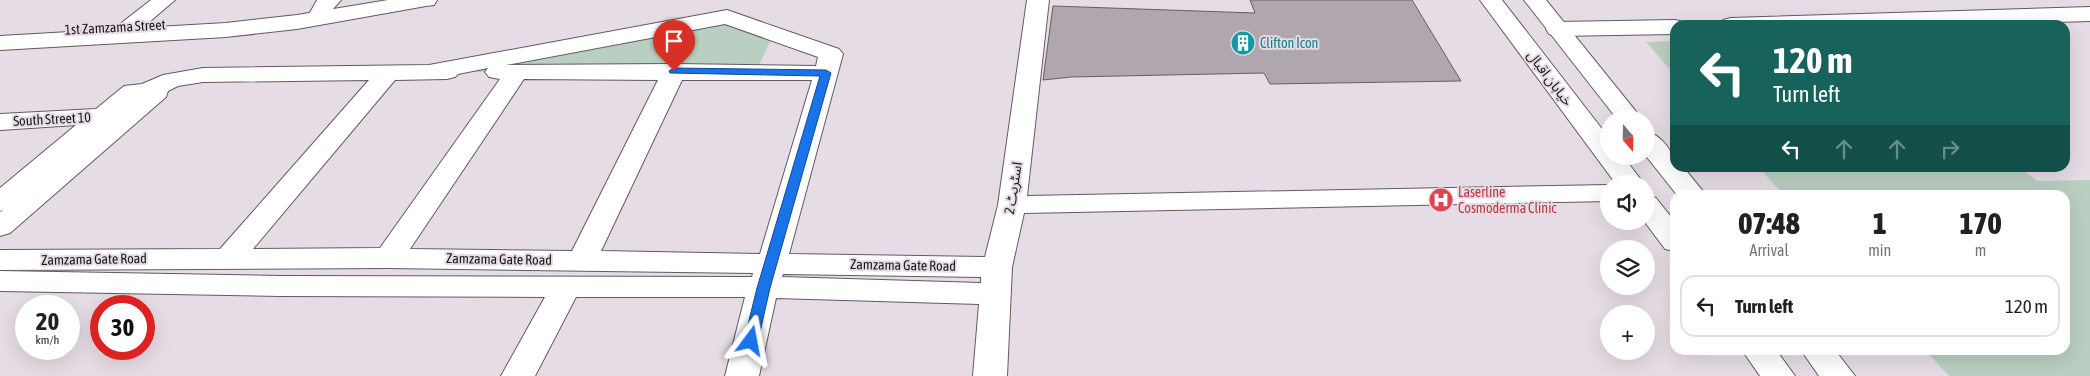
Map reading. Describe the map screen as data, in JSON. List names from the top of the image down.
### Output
{
  "streets": {
    "street": [
      "1st Zamzama Street",
      "خیابان اقبال",
      "South Street 10",
      "اسٹریٹ 2",
      "Zamzama Gate Road"
    ]
  },
  "crossings": [
    ["اسٹریٹ 2", "Zamzama Gate Road"]
  ],
  "places": {
    "building": ["Clifton Icon"],
    "hospital": ["Laserline Cosmoderma Clinic"]
  },
  "north": "bottom",
  "page": {
    "turn": ["120 m", "Turn left"],
    "map_buttons": "+",
    "eta": [
      "07:48",
      "Arrival",
      "1",
      "min",
      "170",
      "m"
    ],
    "list": [
      {
        "name": "Turn left",
        "value": "120 m"
      }
    ],
    "speed": "20 km/h",
    "limit": "30"
  }
}
